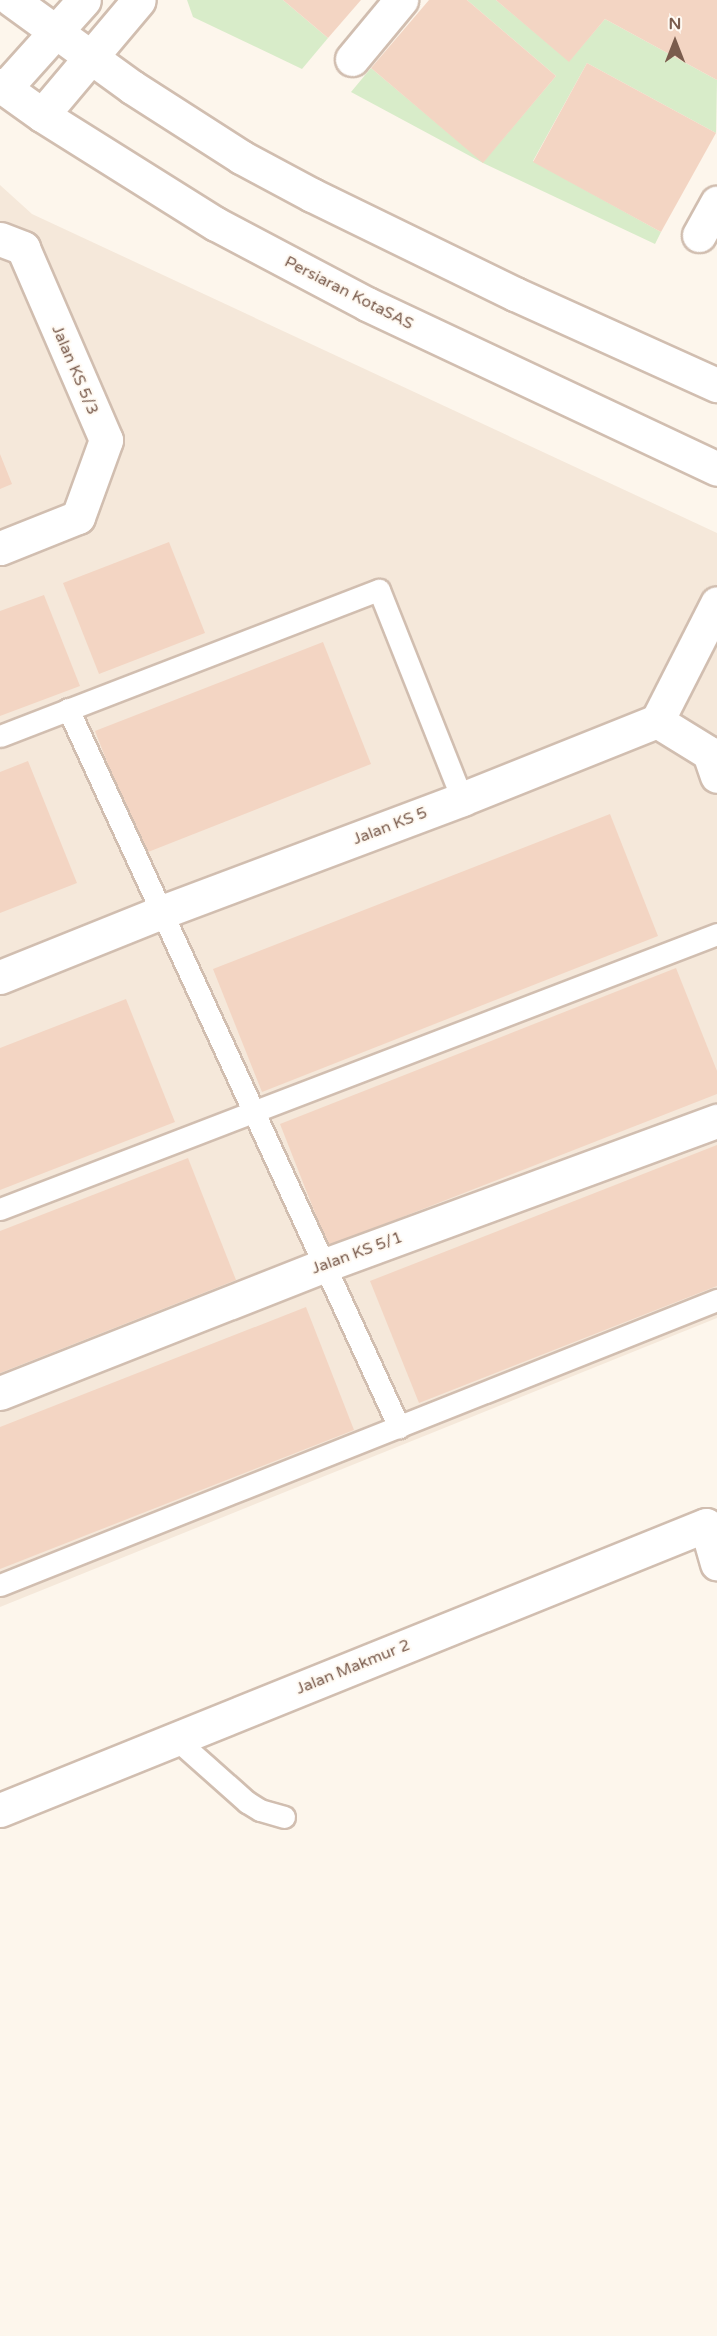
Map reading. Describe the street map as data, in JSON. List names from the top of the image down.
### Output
{
  "streets": {
    "street": [
      "Persiaran KotaSAS",
      "Jalan KS 5/3",
      "Jalan KS 5",
      "Jalan KS 5/1",
      "Jalan Makmur 2"
    ]
  },
  "north": "top"
}
